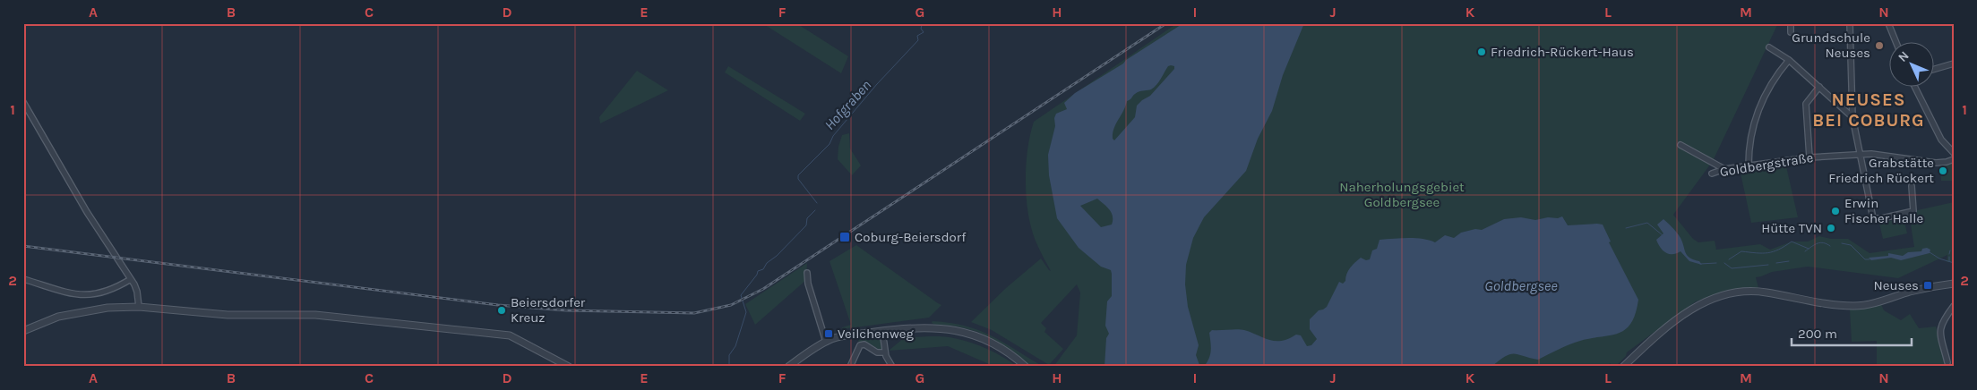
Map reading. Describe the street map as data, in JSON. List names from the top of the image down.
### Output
{
  "streets": {
    "street": ["Goldbergstraße"]
  },
  "districts": ["NEUSES BEI COBURG"],
  "water": ["Hofgraben", "Goldbergsee"],
  "parks": ["Naherholungsgebiet Goldbergsee"],
  "places": {
    "other": [
      "Grundschule Neuses",
      "Friedrich-Rückert-Haus",
      "Grabstätte Friedrich Rückert",
      "Erwin Fischer Halle",
      "Hütte TVN",
      "Beiersdorfer Kreuz"
    ],
    "transit": ["Coburg-Beiersdorf", "Neuses", "Veilchenweg"]
  },
  "scale_bar": "200 m",
  "north": "top left",
  "grid": {
    "columns": [
      "A",
      "B",
      "C",
      "D",
      "E",
      "F",
      "G",
      "H",
      "I",
      "J",
      "K",
      "L",
      "M",
      "N"
    ],
    "rows": ["1", "2"]
  }
}
